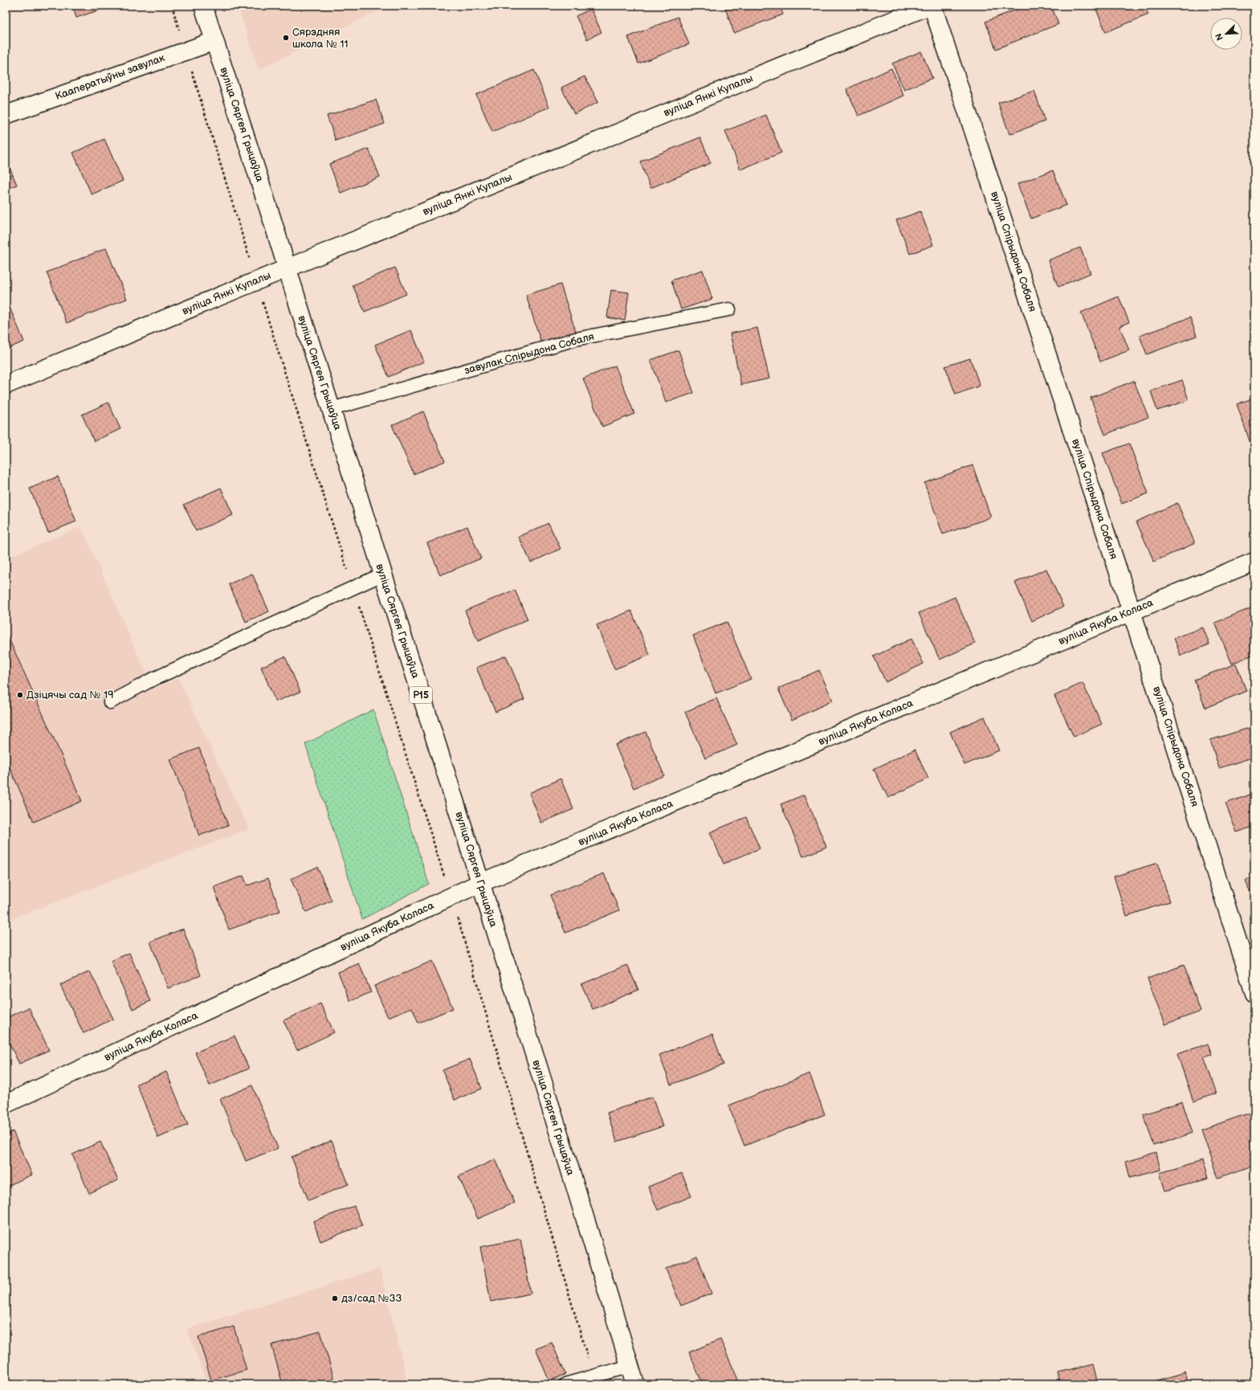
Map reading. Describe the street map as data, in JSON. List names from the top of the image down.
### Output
{
  "streets": {
    "street": [
      "Кааператыўны завулак",
      "вуліца Янкі Купалы",
      "вуліца Сяргея Грыцаўца",
      "вуліца Спірыдона Собаля",
      "вуліца Якуба Коласа",
      "Р15"
    ],
    "lane": ["завулак Спірыдона Собаля"]
  },
  "crossings": [
    ["Кааператыўны завулак", "вуліца Сяргея Грыцаўца"],
    ["вуліца Янкі Купалы", "вуліца Сяргея Грыцаўца"],
    ["вуліца Сяргея Грыцаўца", "завулак Спірыдона Собаля"],
    ["вуліца Сяргея Грыцаўца", "вуліца Якуба Коласа"],
    ["вуліца Спірыдона Собаля", "вуліца Якуба Коласа"]
  ],
  "places": ["Сярэдняя школа № 11", "Дзіцячы сад № 19", "дз/сад №33"],
  "north": "bottom left"
}
